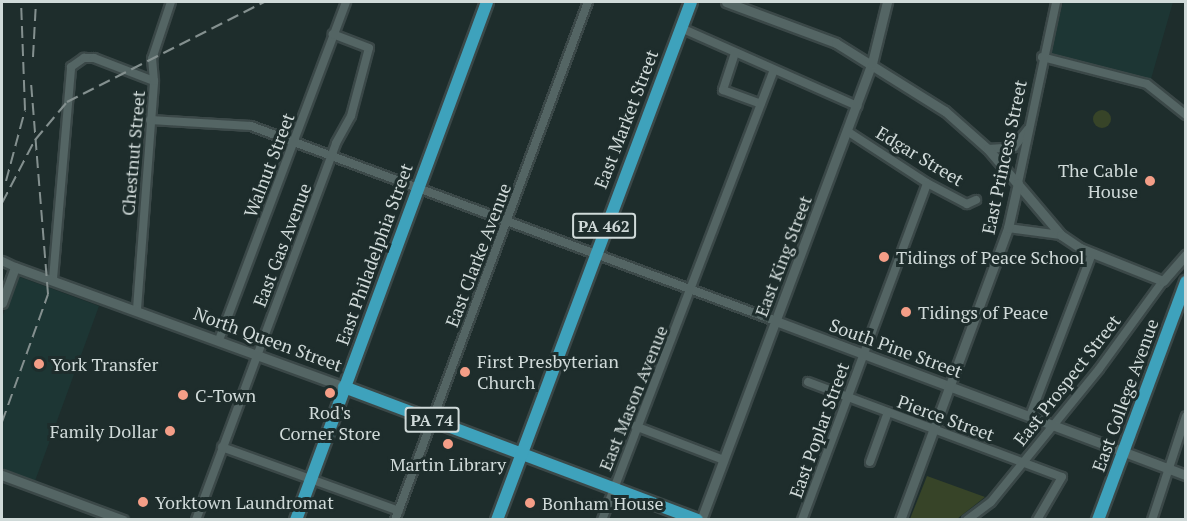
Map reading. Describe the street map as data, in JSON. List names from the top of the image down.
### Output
{
  "streets": {
    "main road": [
      "East Market Street",
      "PA 462",
      "East Philadelphia Street",
      "North Queen Street",
      "East College Avenue",
      "PA 74"
    ],
    "street": [
      "Chestnut Street",
      "Edgar Street",
      "East Princess Street",
      "Walnut Street",
      "East Gas Avenue",
      "East Clarke Avenue",
      "East King Street",
      "South Pine Street",
      "East Prospect Street",
      "East Mason Avenue",
      "Pierce Street",
      "East Poplar Street"
    ]
  },
  "crossings": [
    ["East Market Street", "North Queen Street"],
    ["East Market Street", "South Pine Street"],
    ["East Market Street", "PA 74"],
    ["Chestnut Street", "North Queen Street"],
    ["Chestnut Street", "South Pine Street"],
    ["Edgar Street", "East King Street"],
    ["Edgar Street", "East Poplar Street"],
    ["East Princess Street", "South Pine Street"],
    ["East Princess Street", "Pierce Street"],
    ["Walnut Street", "East Gas Avenue"],
    ["Walnut Street", "North Queen Street"],
    ["Walnut Street", "South Pine Street"],
    ["East Gas Avenue", "North Queen Street"],
    ["East Gas Avenue", "South Pine Street"],
    ["East Philadelphia Street", "North Queen Street"],
    ["East Philadelphia Street", "South Pine Street"],
    ["East Clarke Avenue", "North Queen Street"],
    ["East Clarke Avenue", "South Pine Street"],
    ["East King Street", "South Pine Street"],
    ["East King Street", "PA 74"],
    ["North Queen Street", "PA 74"],
    ["South Pine Street", "East Prospect Street"],
    ["South Pine Street", "East College Avenue"],
    ["South Pine Street", "East Mason Avenue"],
    ["South Pine Street", "East Poplar Street"],
    ["East Prospect Street", "Pierce Street"],
    ["East Mason Avenue", "PA 74"],
    ["Pierce Street", "East Poplar Street"]
  ],
  "places": [
    "The Cable House",
    "Tidings of Peace School",
    "Tidings of Peace",
    "York Transfer",
    "First Presbyterian Church",
    "Rod's Corner Store",
    "C-Town",
    "Family Dollar",
    "Martin Library",
    "Yorktown Laundromat",
    "Bonham House"
  ]
}
